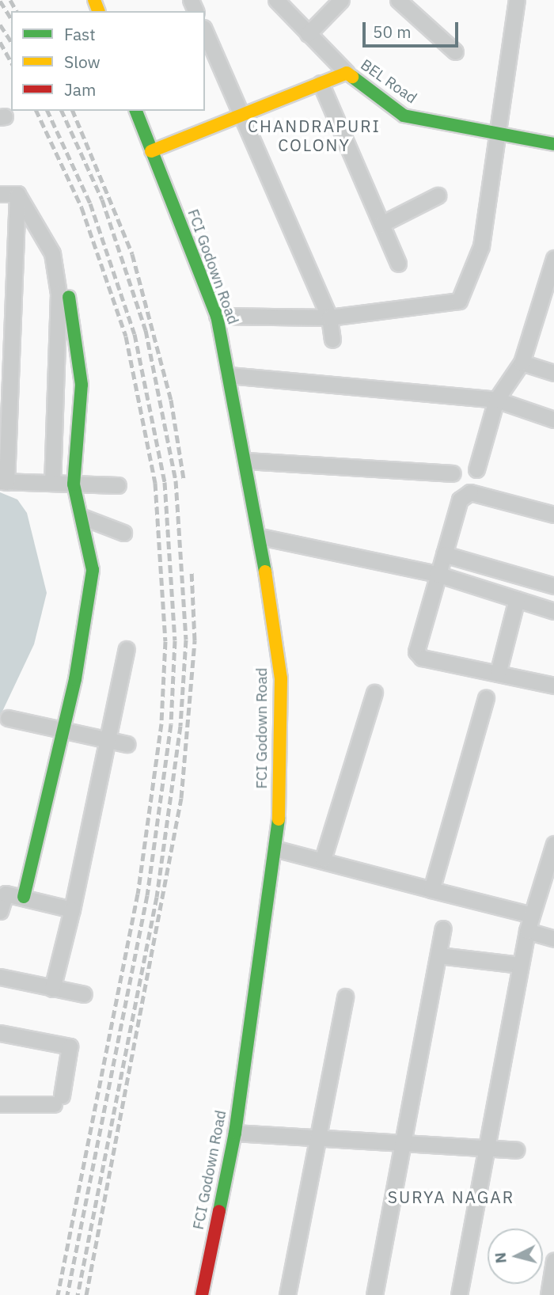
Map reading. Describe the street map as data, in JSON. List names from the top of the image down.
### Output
{
  "streets": {
    "street": ["BEL Road", "FCI Godown Road"]
  },
  "crossings": [
    ["BEL Road", "FCI Godown Road"]
  ],
  "districts": ["CHANDRAPURI COLONY", "SURYA NAGAR"],
  "legend": ["Fast", "Slow", "Jam"],
  "scale_bar": "50 m",
  "north": "left"
}
